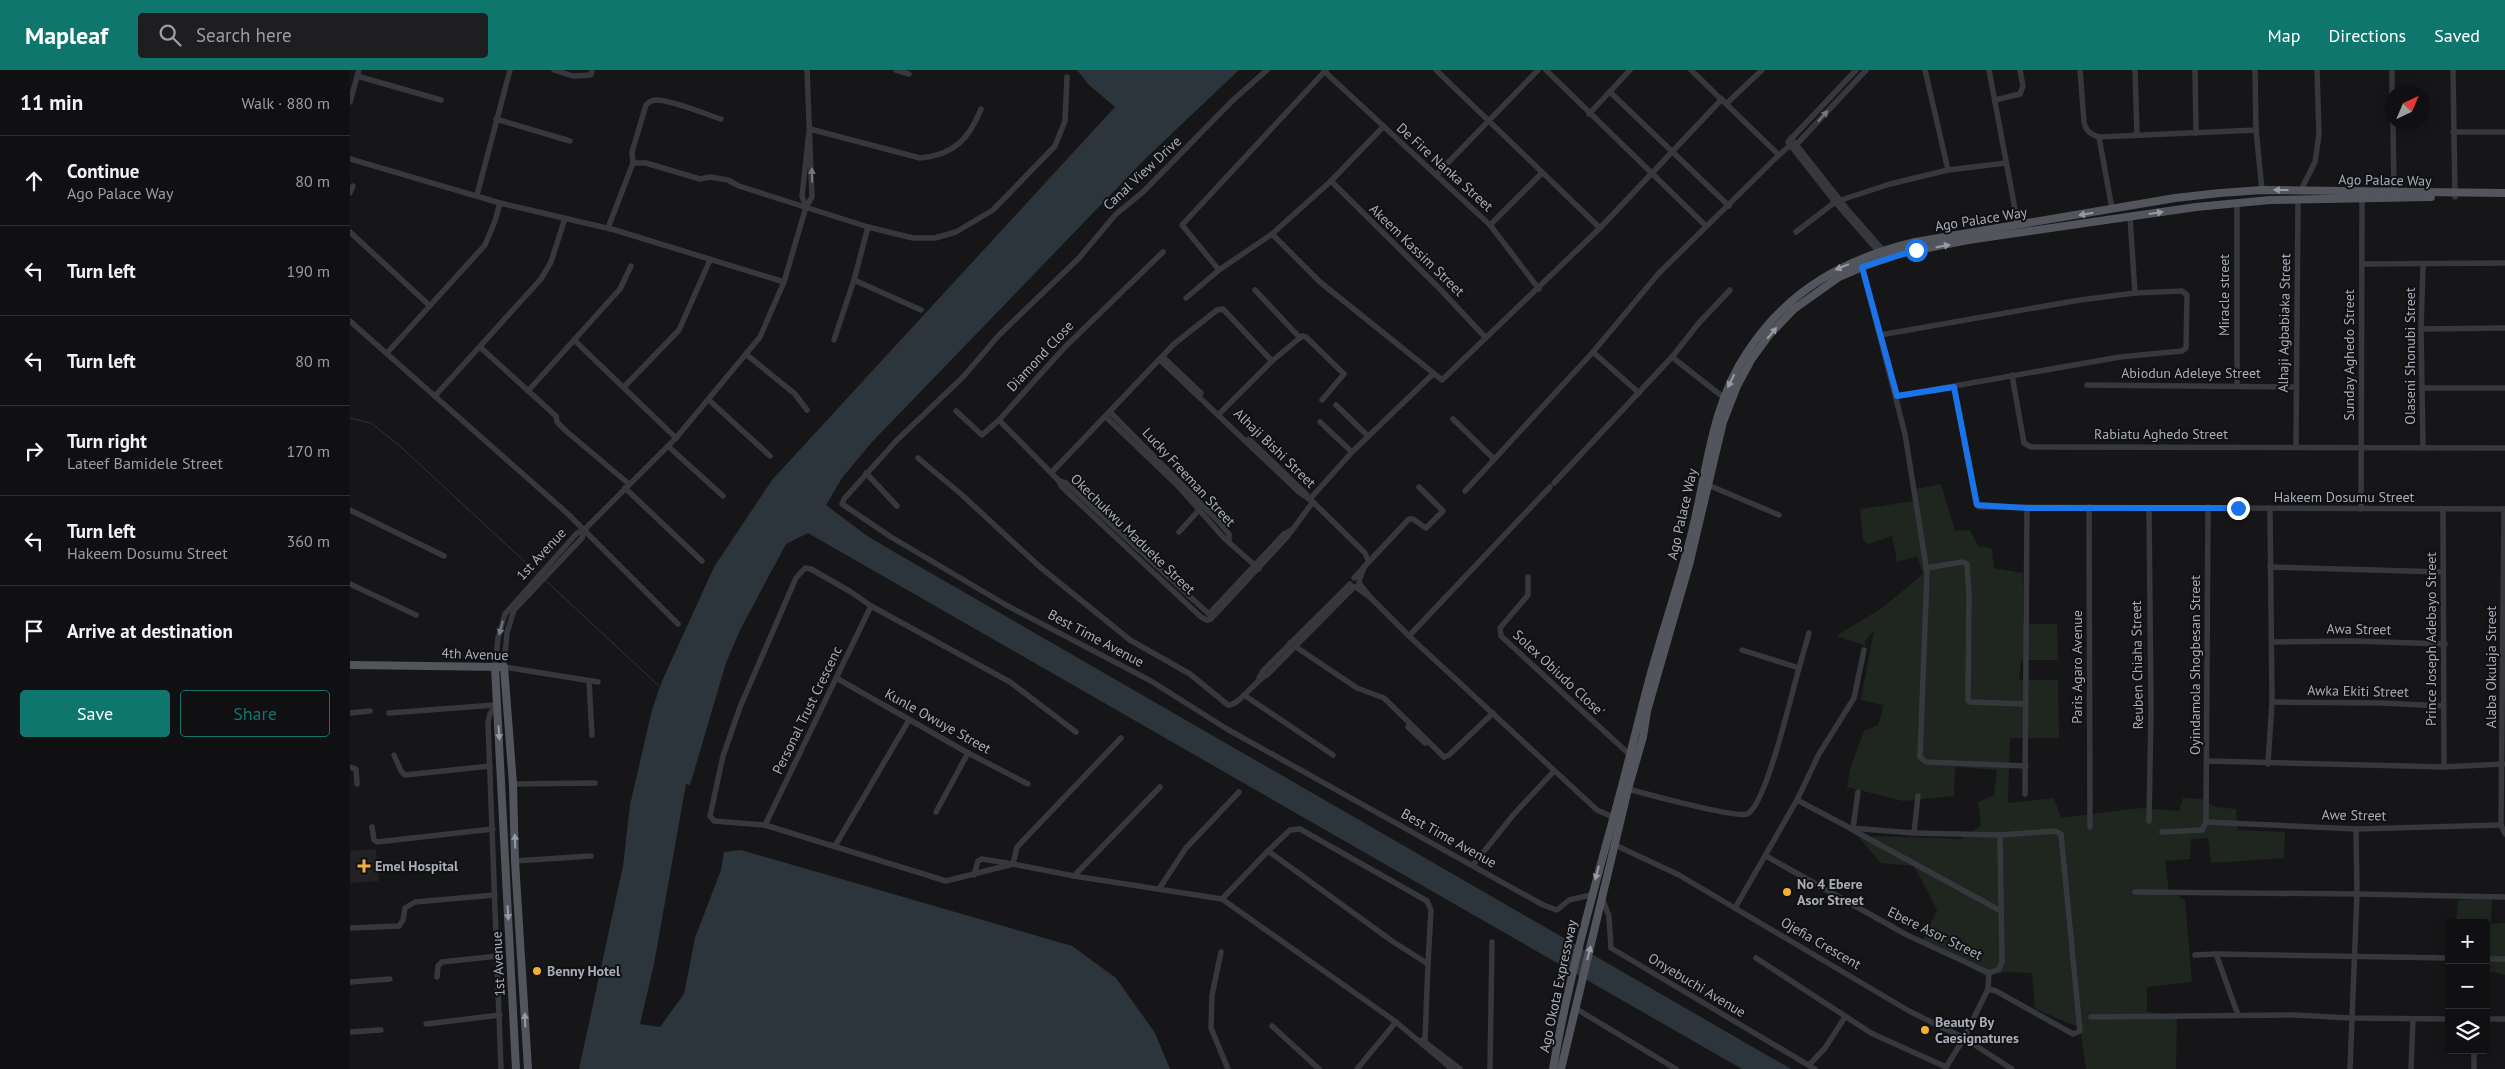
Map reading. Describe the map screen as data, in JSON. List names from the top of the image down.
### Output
{
  "streets": {
    "main road": [
      "Ago Palace Way",
      "1st Avenue",
      "4th Avenue",
      "Ago Okota Expressway"
    ],
    "street": [
      "De Fire Nanka Street",
      "Canal View Drive",
      "Akeem Kassim Street",
      "Miracle street",
      "Alhaji Agbabiaka Street",
      "Sunday Aghedo Street",
      "Diamond Close",
      "Olaseni Shonubi Street",
      "Abiodun Adeleye Street",
      "Rabiatu Aghedo Street",
      "Alhaji Bishi Street",
      "Lucky Freeman Street",
      "Hakeem Dosumu Street",
      "Okechukwu Madueke Street",
      "Awa Street",
      "Best Time Avenue",
      "Prince Joseph Adebayo Street",
      "Reuben Chiaha Street",
      "Oyindamola Shogbesan Street",
      "Paris Agaro Avenue",
      "Alaba Okulaja Street",
      "Solex Obiudo Close'",
      "Awka Ekiti Street",
      "Personal Trust Crescenc",
      "Kunle Owuye Street",
      "Awe Street",
      "Ebere Asor Street",
      "Ojefia Crescent",
      "Onyebuchi Avenue"
    ]
  },
  "crossings": [
    ["Canal View Drive", "Best Time Avenue"],
    ["Ago Palace Way", "Miracle street"],
    ["Ago Palace Way", "Alhaji Agbabiaka Street"],
    ["Ago Palace Way", "Sunday Aghedo Street"],
    ["Ago Palace Way", "Best Time Avenue"],
    ["Ago Palace Way", "Solex Obiudo Close'"],
    ["Ago Palace Way", "Ojefia Crescent"],
    ["Ago Palace Way", "Onyebuchi Avenue"],
    ["Ago Palace Way", "Ago Okota Expressway"],
    ["Miracle street", "Abiodun Adeleye Street"],
    ["Alhaji Agbabiaka Street", "Abiodun Adeleye Street"],
    ["Alhaji Agbabiaka Street", "Rabiatu Aghedo Street"],
    ["Sunday Aghedo Street", "Rabiatu Aghedo Street"],
    ["Sunday Aghedo Street", "Hakeem Dosumu Street"],
    ["Olaseni Shonubi Street", "Rabiatu Aghedo Street"],
    ["Hakeem Dosumu Street", "Prince Joseph Adebayo Street"],
    ["Hakeem Dosumu Street", "Reuben Chiaha Street"],
    ["Hakeem Dosumu Street", "Oyindamola Shogbesan Street"],
    ["Hakeem Dosumu Street", "Paris Agaro Avenue"],
    ["Hakeem Dosumu Street", "Alaba Okulaja Street"],
    ["1st Avenue", "4th Avenue"],
    ["Awa Street", "Prince Joseph Adebayo Street"],
    ["Prince Joseph Adebayo Street", "Awka Ekiti Street"],
    ["Oyindamola Shogbesan Street", "Awe Street"],
    ["Alaba Okulaja Street", "Awe Street"],
    ["Personal Trust Crescenc", "Kunle Owuye Street"]
  ],
  "places": {
    "health": ["Emel Hospital"],
    "other": ["No 4 Ebere Asor Street", "Benny Hotel", "Beauty By Caesignatures"]
  },
  "north": "top right",
  "page": {
    "header": "Mapleaf",
    "search": "Search here",
    "nav": ["Map", "Directions", "Saved"],
    "heading": ["11 min", "Walk · 880 m"],
    "list": [
      ["Continue", "Ago Palace Way", "80 m"],
      ["Turn left", "190 m"],
      ["Turn left", "80 m"],
      ["Turn right", "Lateef Bamidele Street", "170 m"],
      ["Turn left", "Hakeem Dosumu Street", "360 m"],
      "Arrive at destination"
    ],
    "buttons": ["Save", "Share"],
    "map_buttons": ["+", "−"]
  }
}
